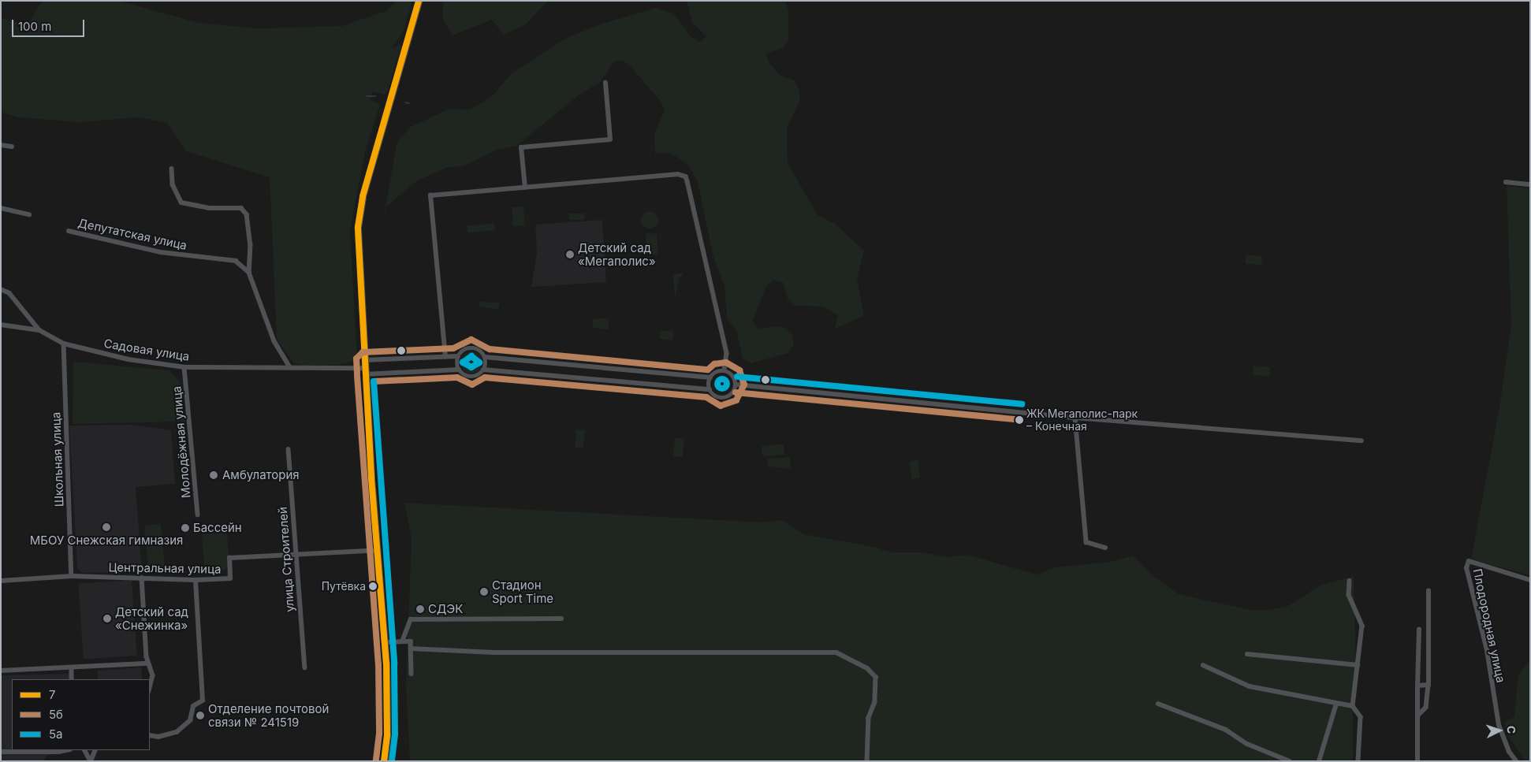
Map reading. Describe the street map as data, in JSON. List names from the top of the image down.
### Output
{
  "streets": {
    "street": [
      "Депутатская улица",
      "Садовая улица",
      "Молодёжная улица",
      "Школьная улица",
      "улица Строителей",
      "Центральная улица",
      "Плодородная улица"
    ]
  },
  "crossings": [
    ["Садовая улица", "Молодёжная улица"],
    ["Садовая улица", "Школьная улица"],
    ["Школьная улица", "Центральная улица"],
    ["улица Строителей", "Центральная улица"]
  ],
  "places": [
    "Детский сад «Мегаполис»",
    "ЖК Мегаполис-парк – Конечная",
    "Амбулатория",
    "МБОУ Снежская гимназия",
    "Бассейн",
    "Путёвка",
    "Стадион Sport Time",
    "СДЭК",
    "Детский сад «Снежинка»",
    "Отделение почтовой связи № 241519"
  ],
  "lines": ["transit line 7", "transit line 5б", "transit line 5а"],
  "legend": ["7", "5б", "5а"],
  "scale_bar": "100 m",
  "north": "right"
}
